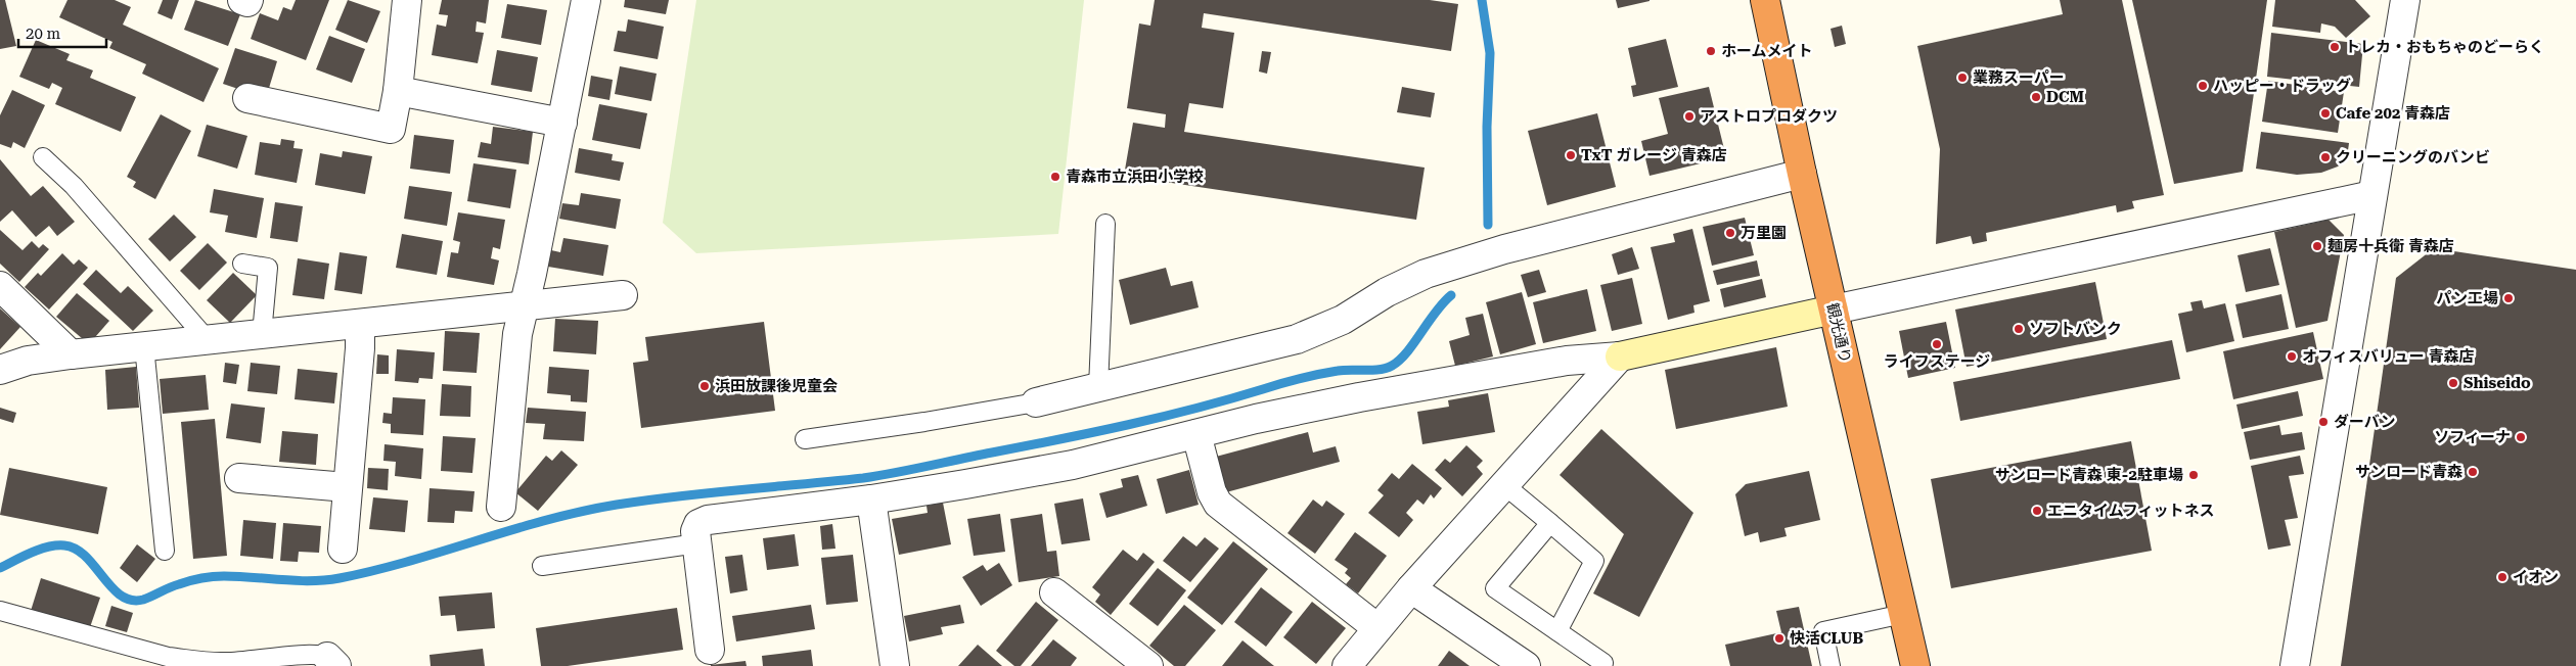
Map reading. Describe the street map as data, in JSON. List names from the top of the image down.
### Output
{
  "streets": {
    "highway": ["観光通り"]
  },
  "places": [
    "トレカ・おもちゃのどーらく",
    "ホームメイト",
    "業務スーパー",
    "ハッピー・ドラッグ",
    "DCM",
    "Cafe 202 青森店",
    "アストロプロダクツ",
    "TxT ガレージ 青森店",
    "クリーニングのバンビ",
    "青森市立浜田小学校",
    "万里園",
    "麺房十兵衛 青森店",
    "パン工場",
    "ソフトバンク",
    "ライフステージ",
    "オフィスバリュー 青森店",
    "Shiseido",
    "浜田放課後児童会",
    "ダーバン",
    "ソフィーナ",
    "サンロード青森",
    "サンロード青森 東-2駐車場",
    "エニタイムフィットネス",
    "イオン",
    "快活CLUB"
  ],
  "scale_bar": "20 m"
}
